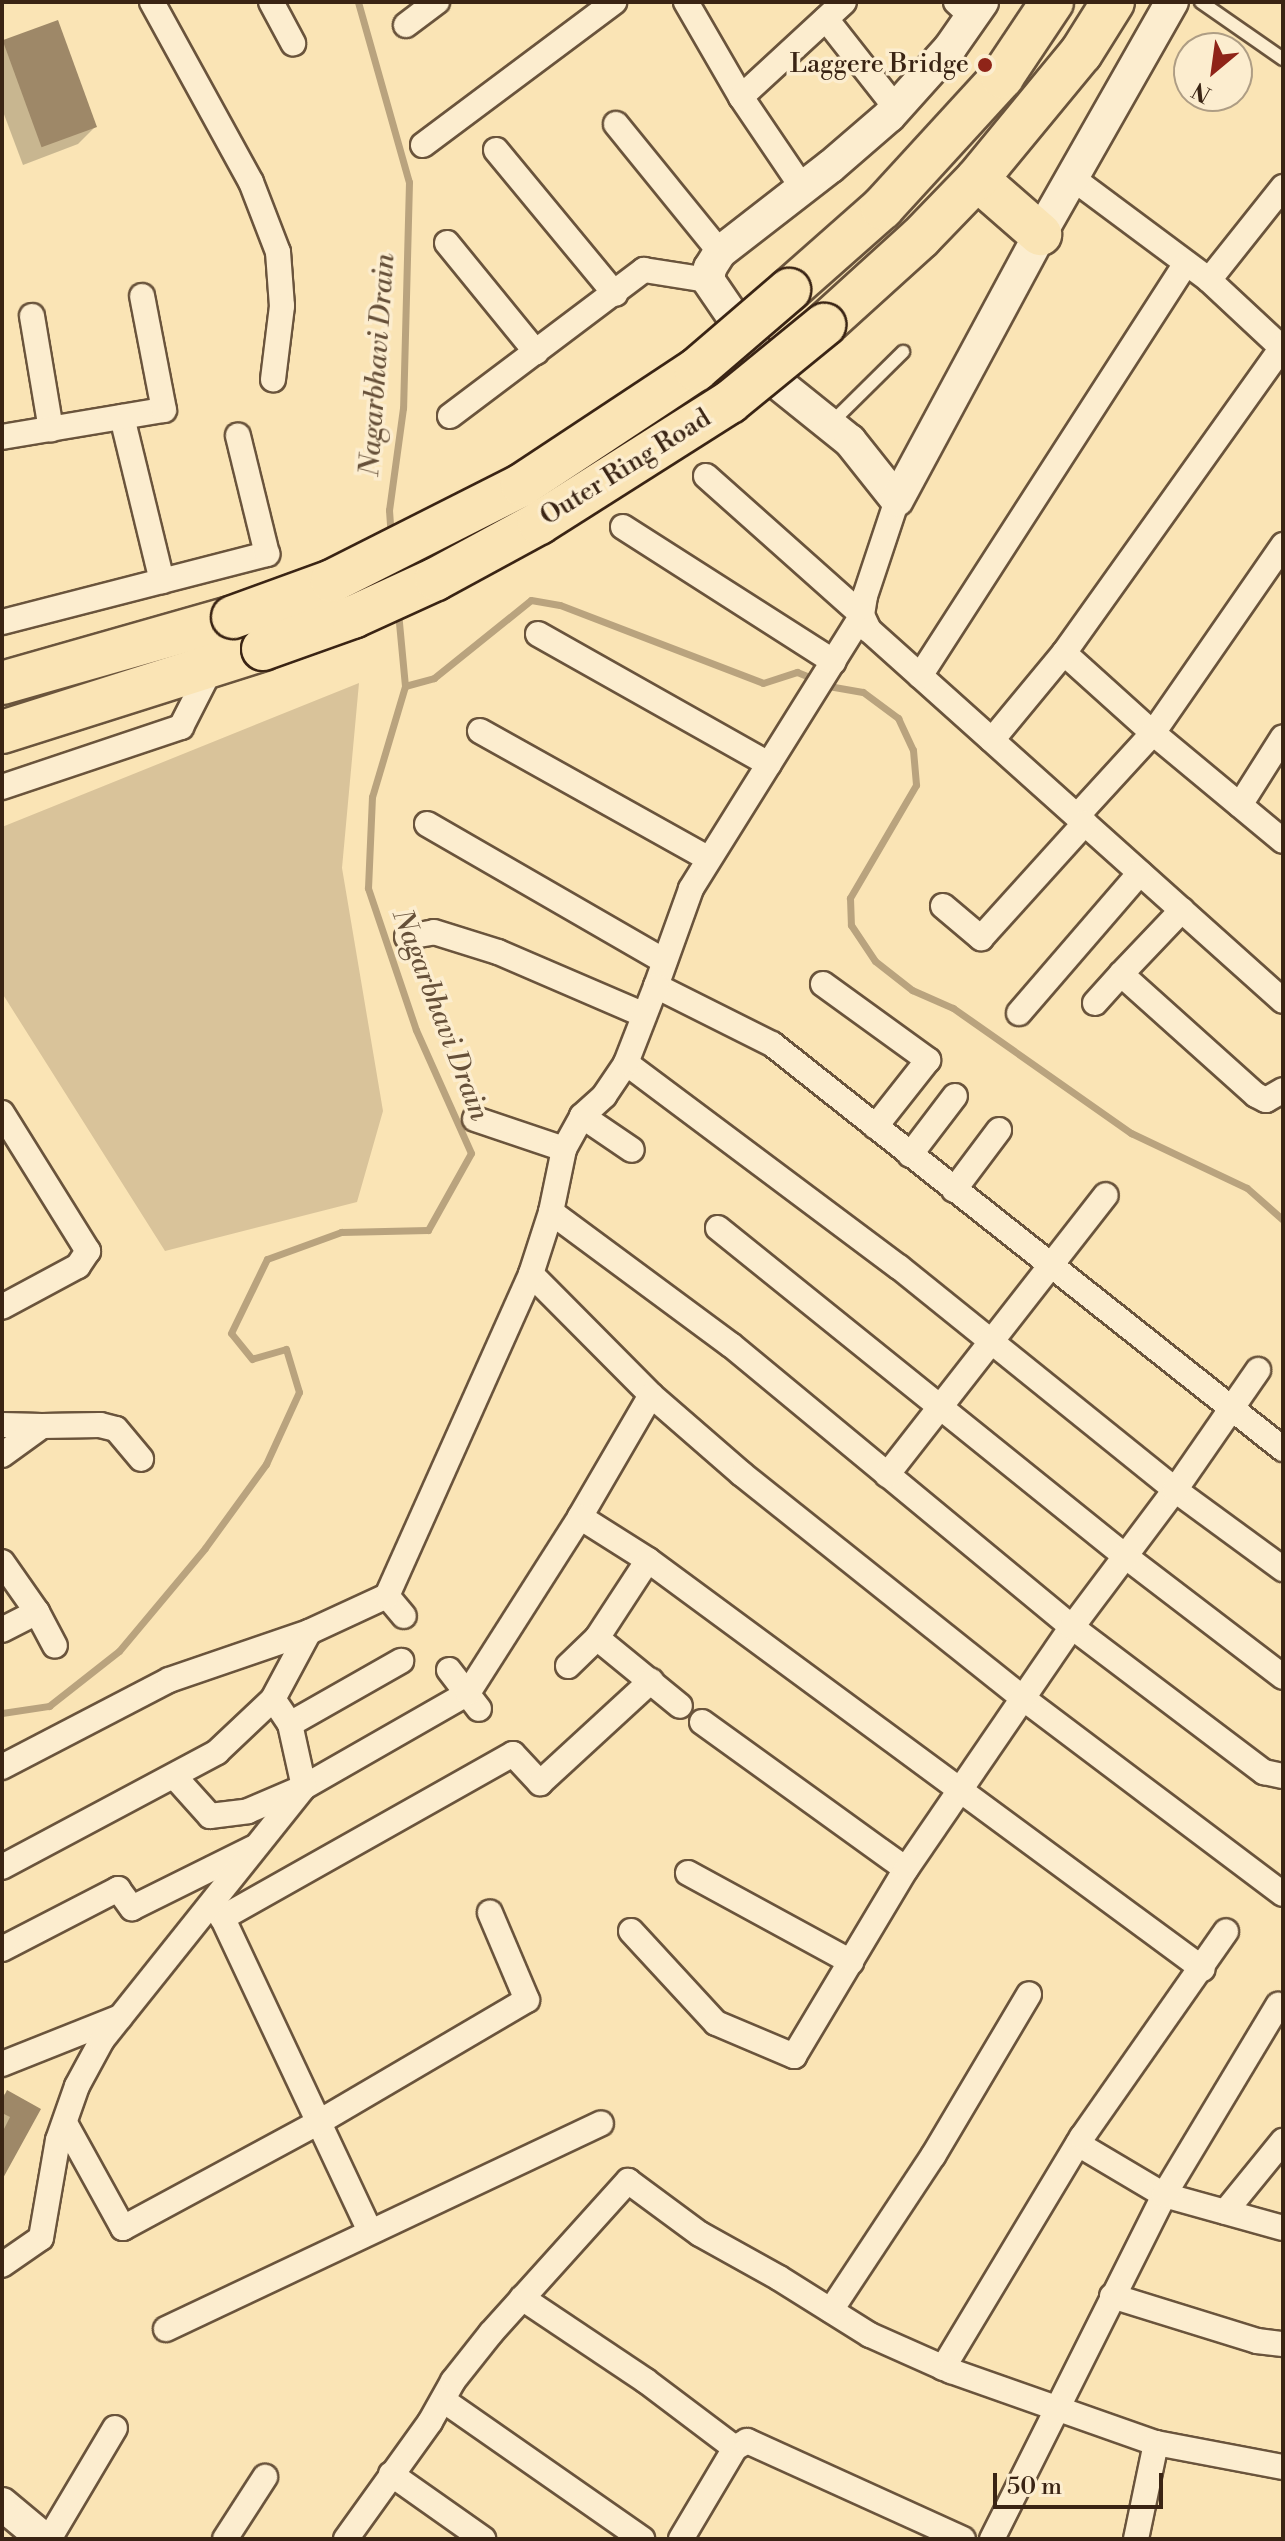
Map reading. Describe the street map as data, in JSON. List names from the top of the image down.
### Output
{
  "streets": {
    "highway": ["Outer Ring Road"]
  },
  "water": ["Nagarbhavi Drain"],
  "places": ["Laggere Bridge"],
  "scale_bar": "50 m",
  "north": "bottom left"
}
